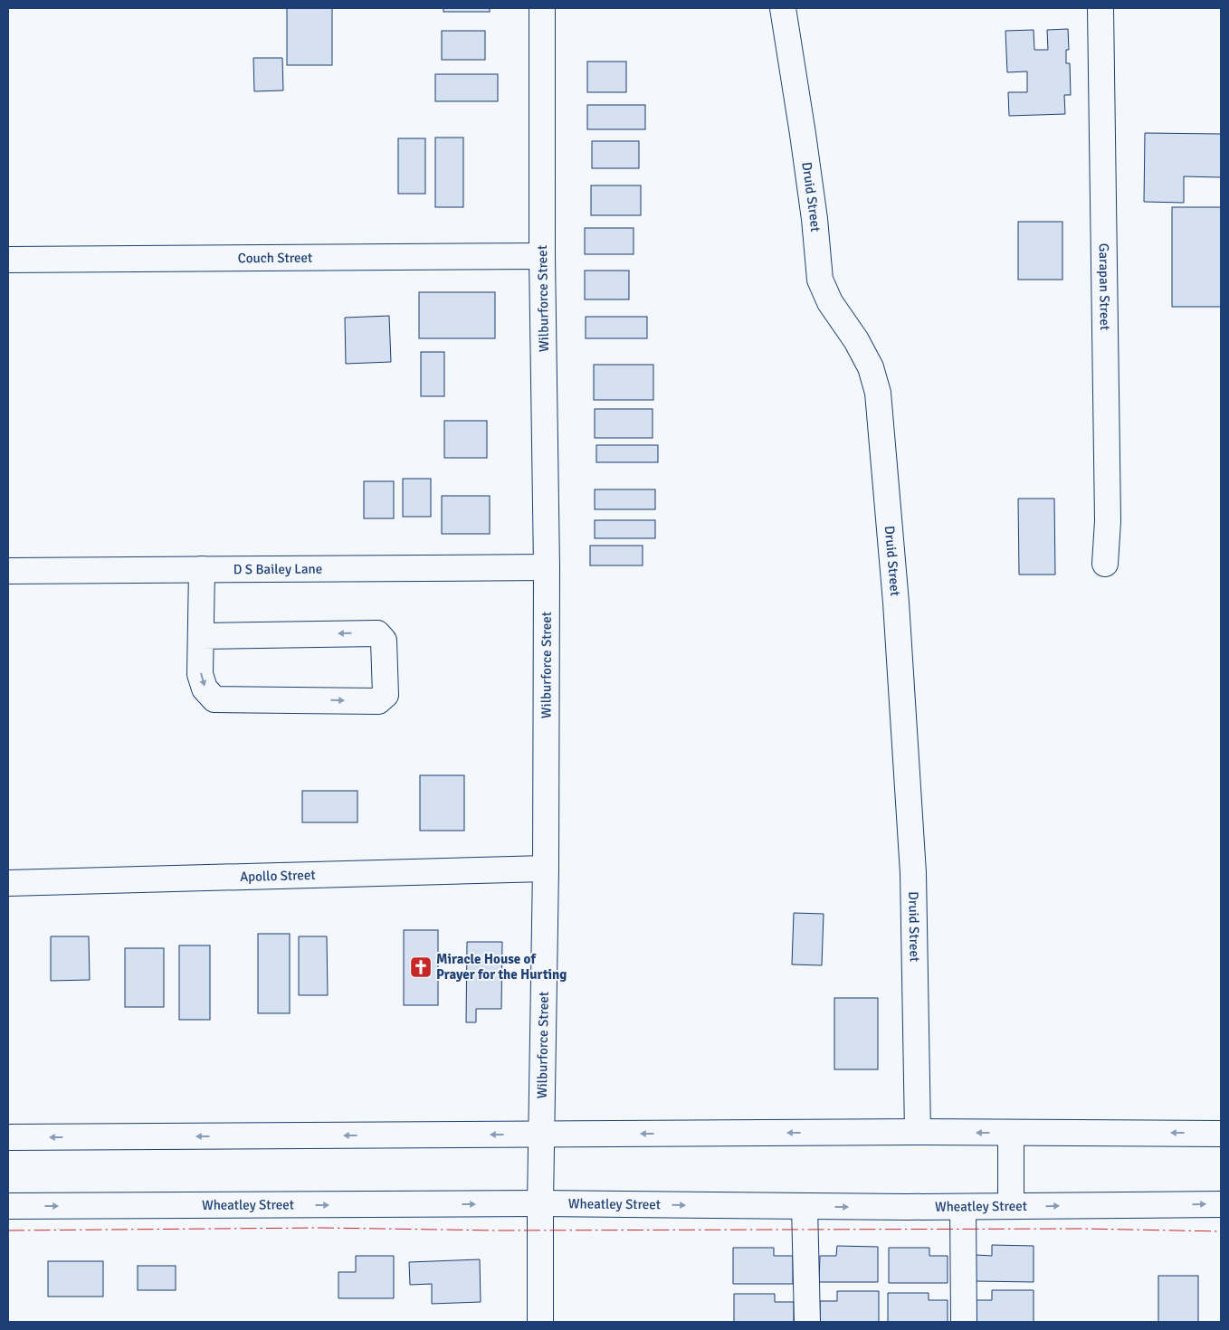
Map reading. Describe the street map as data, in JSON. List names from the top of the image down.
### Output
{
  "streets": {
    "street": [
      "Druid Street",
      "Couch Street",
      "Garapan Street",
      "Wilburforce Street",
      "D S Bailey Lane",
      "Apollo Street",
      "Wheatley Street"
    ]
  },
  "crossings": [
    ["Couch Street", "Wilburforce Street"],
    ["Wilburforce Street", "D S Bailey Lane"],
    ["Wilburforce Street", "Apollo Street"],
    ["Wilburforce Street", "Wheatley Street"]
  ],
  "places": {
    "church": ["Miracle House of Prayer for the Hurting"]
  }
}
